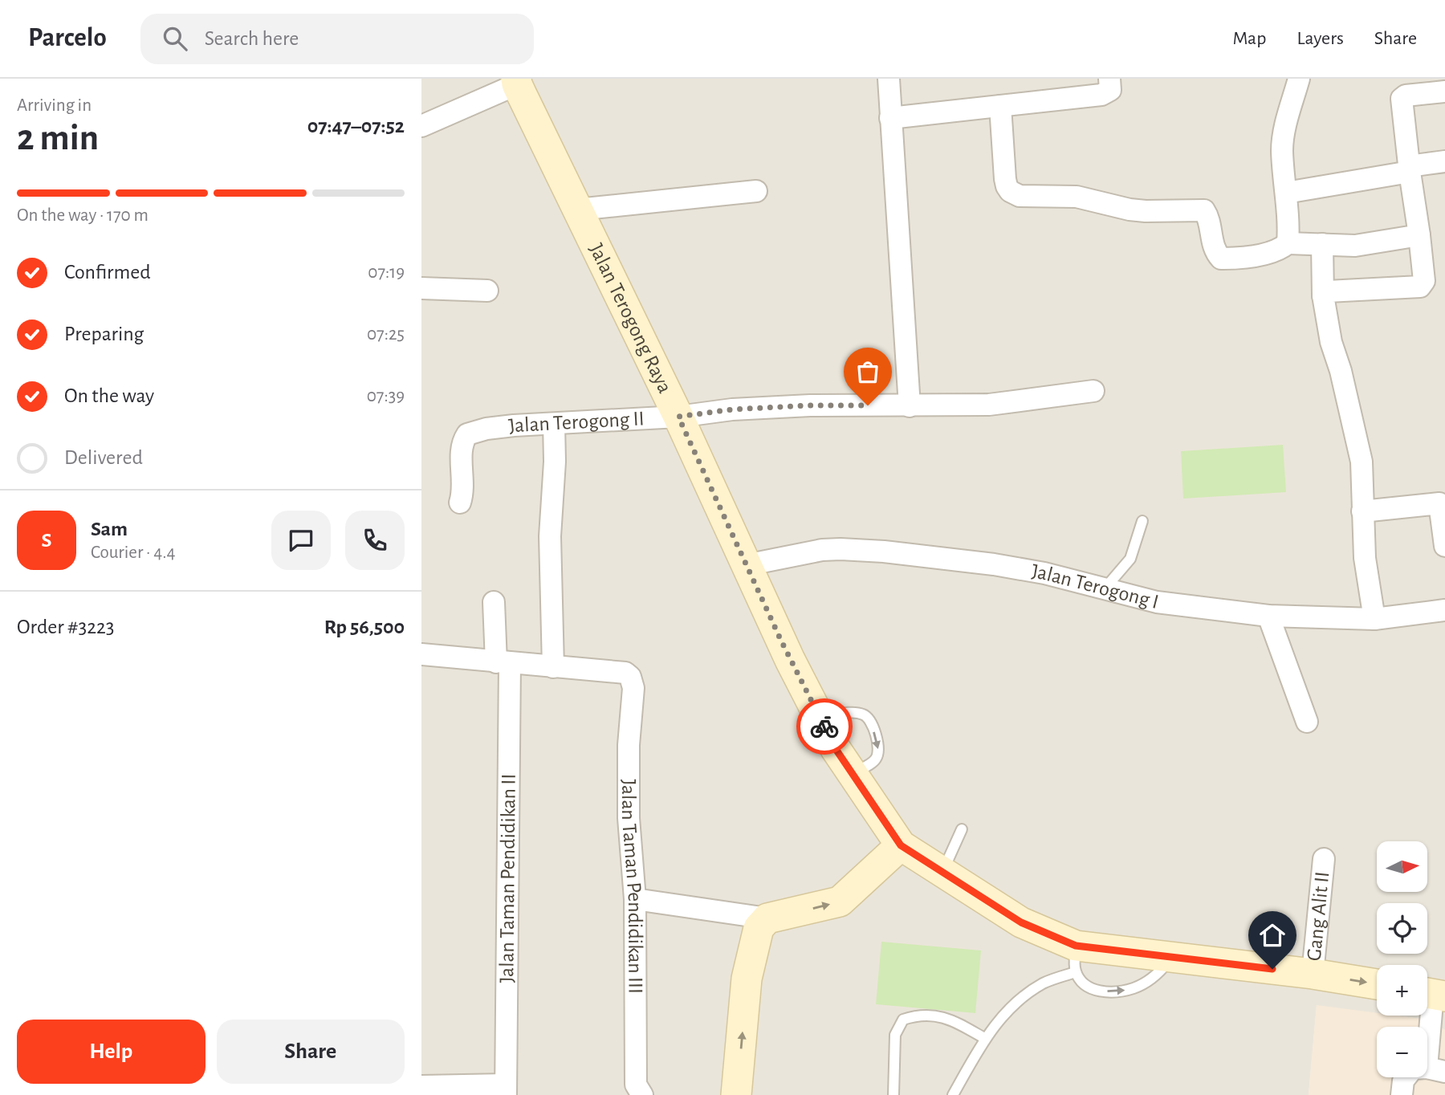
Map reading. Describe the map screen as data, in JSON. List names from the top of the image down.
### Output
{
  "streets": {
    "street": [
      "Jalan Terogong Raya",
      "Jalan Terogong II",
      "Jalan Terogong I",
      "Jalan Taman Pendidikan II",
      "Jalan Taman Pendidikan III",
      "Gang Alit II"
    ]
  },
  "crossings": [
    ["Jalan Terogong Raya", "Jalan Terogong II"],
    ["Jalan Terogong Raya", "Jalan Terogong I"],
    ["Jalan Terogong Raya", "Gang Alit II"]
  ],
  "north": "right",
  "page": {
    "header": "Parcelo",
    "search": "Search here",
    "nav": ["Map", "Layers", "Share"],
    "heading": ["2 min", "Arriving in", "07:47–07:52"],
    "panel": [
      "Sam",
      "Courier · 4.4",
      "Order #3223",
      "Rp 56,500"
    ],
    "bar": "On the way · 170 m",
    "list": [
      ["Confirmed", "07:19"],
      ["Preparing", "07:25"],
      ["On the way", "07:39"],
      "Delivered"
    ],
    "round": "S",
    "map_buttons": ["+", "−"],
    "buttons": ["Help", "Share"]
  }
}
